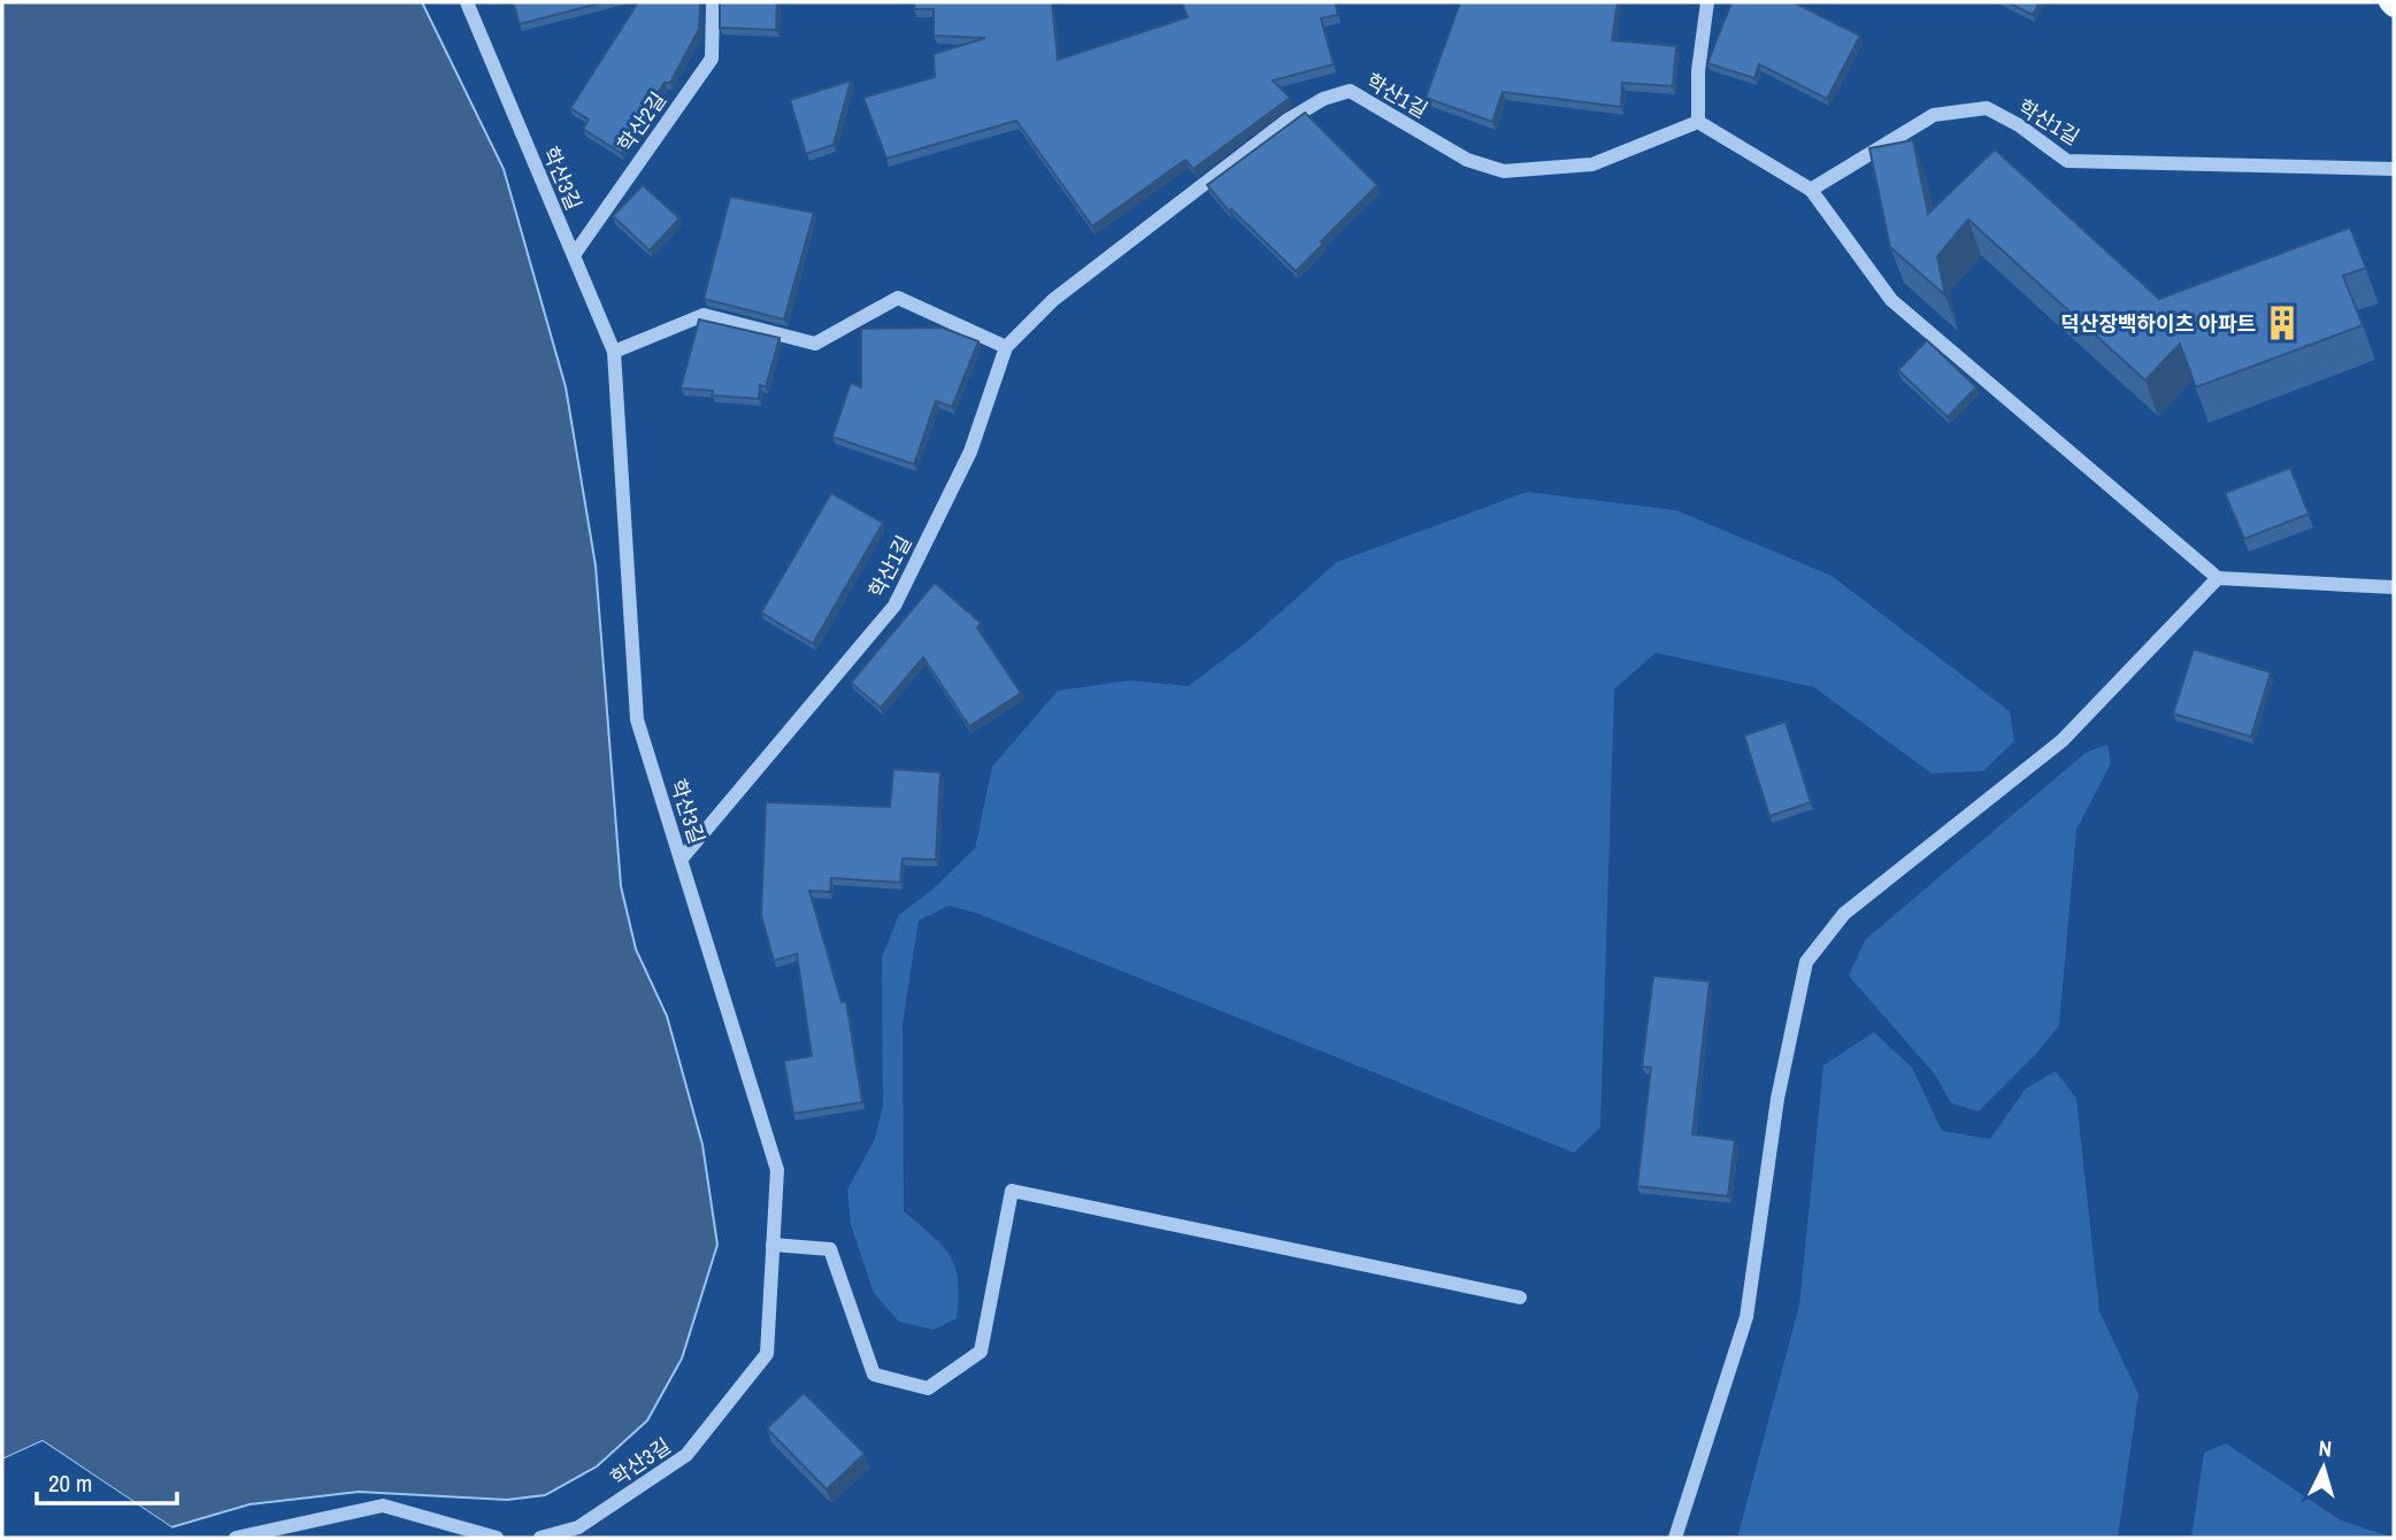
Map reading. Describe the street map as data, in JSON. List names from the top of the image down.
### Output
{
  "streets": {
    "street": ["학산1길", "학산2길", "학산3길"]
  },
  "crossings": [
    ["학산1길", "학산3길"],
    ["학산2길", "학산3길"]
  ],
  "places": {
    "building": ["덕산장백하이츠 아파트"]
  },
  "scale_bar": "20 m",
  "north": "top"
}
